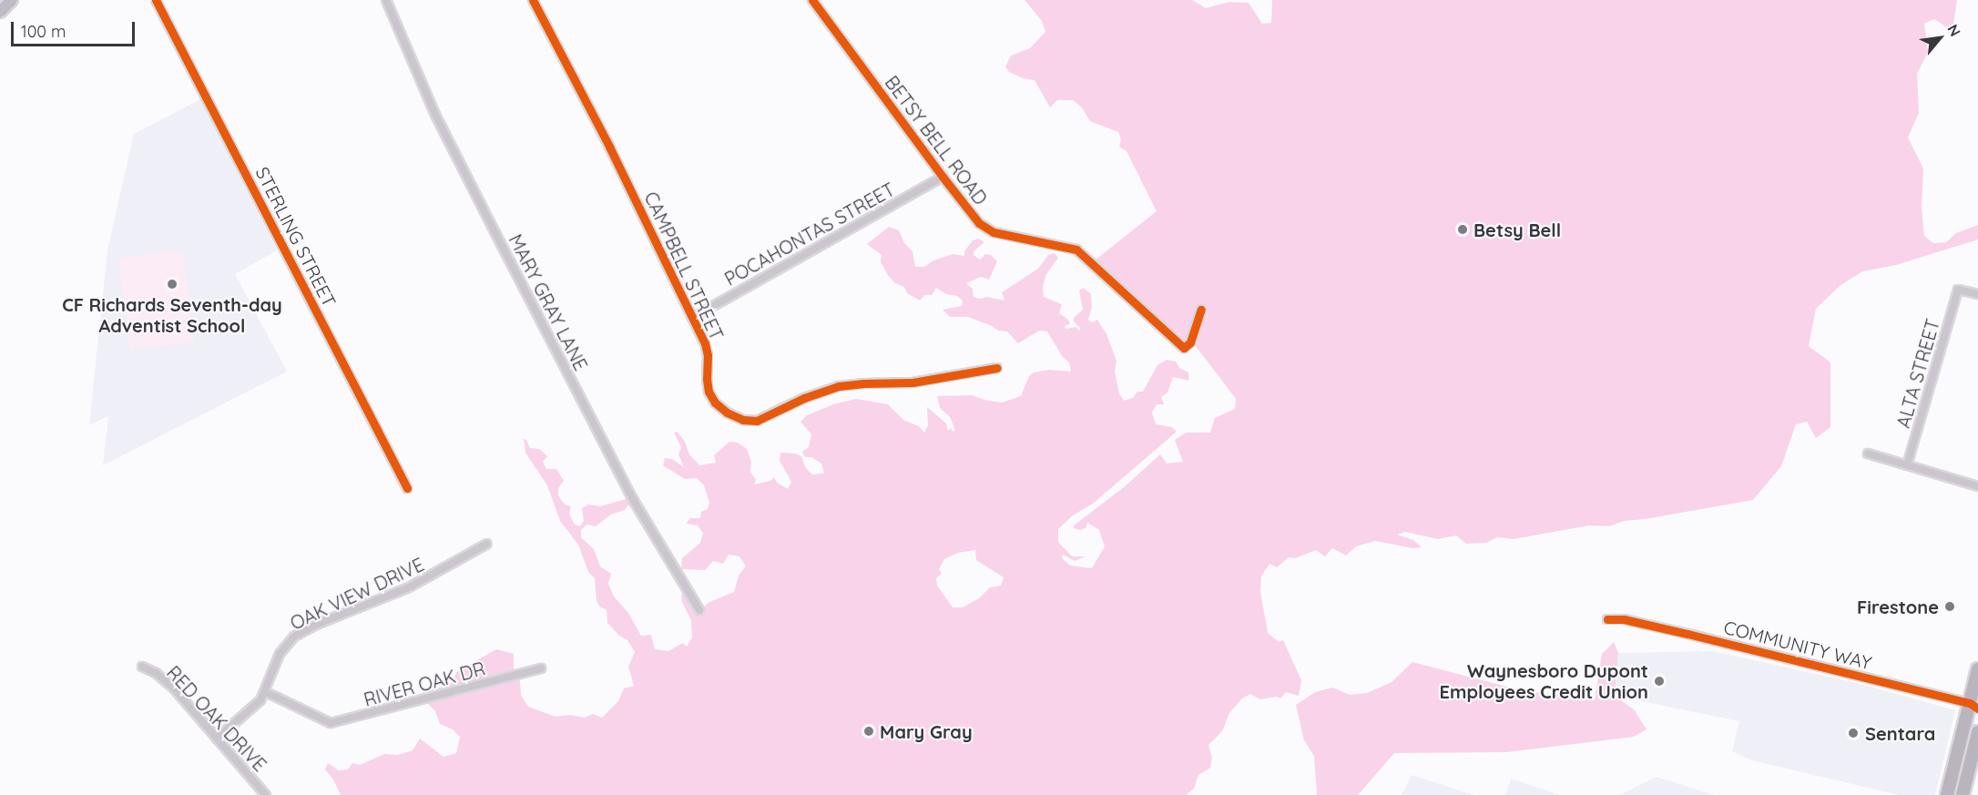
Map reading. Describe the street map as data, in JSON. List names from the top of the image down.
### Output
{
  "streets": {
    "street": [
      "BETSY BELL ROAD",
      "POCAHONTAS STREET",
      "STERLING STREET",
      "CAMPBELL STREET",
      "MARY GRAY LANE",
      "ALTA STREET",
      "OAK VIEW DRIVE",
      "COMMUNITY WAY",
      "RIVER OAK DR",
      "RED OAK DRIVE"
    ]
  },
  "crossings": [
    ["BETSY BELL ROAD", "POCAHONTAS STREET"],
    ["POCAHONTAS STREET", "CAMPBELL STREET"],
    ["OAK VIEW DRIVE", "RIVER OAK DR"],
    ["OAK VIEW DRIVE", "RED OAK DRIVE"]
  ],
  "places": [
    "Betsy Bell",
    "CF Richards Seventh-day Adventist School",
    "Firestone",
    "Waynesboro Dupont Employees Credit Union",
    "Mary Gray",
    "Sentara"
  ],
  "scale_bar": "100 m",
  "north": "top right"
}
